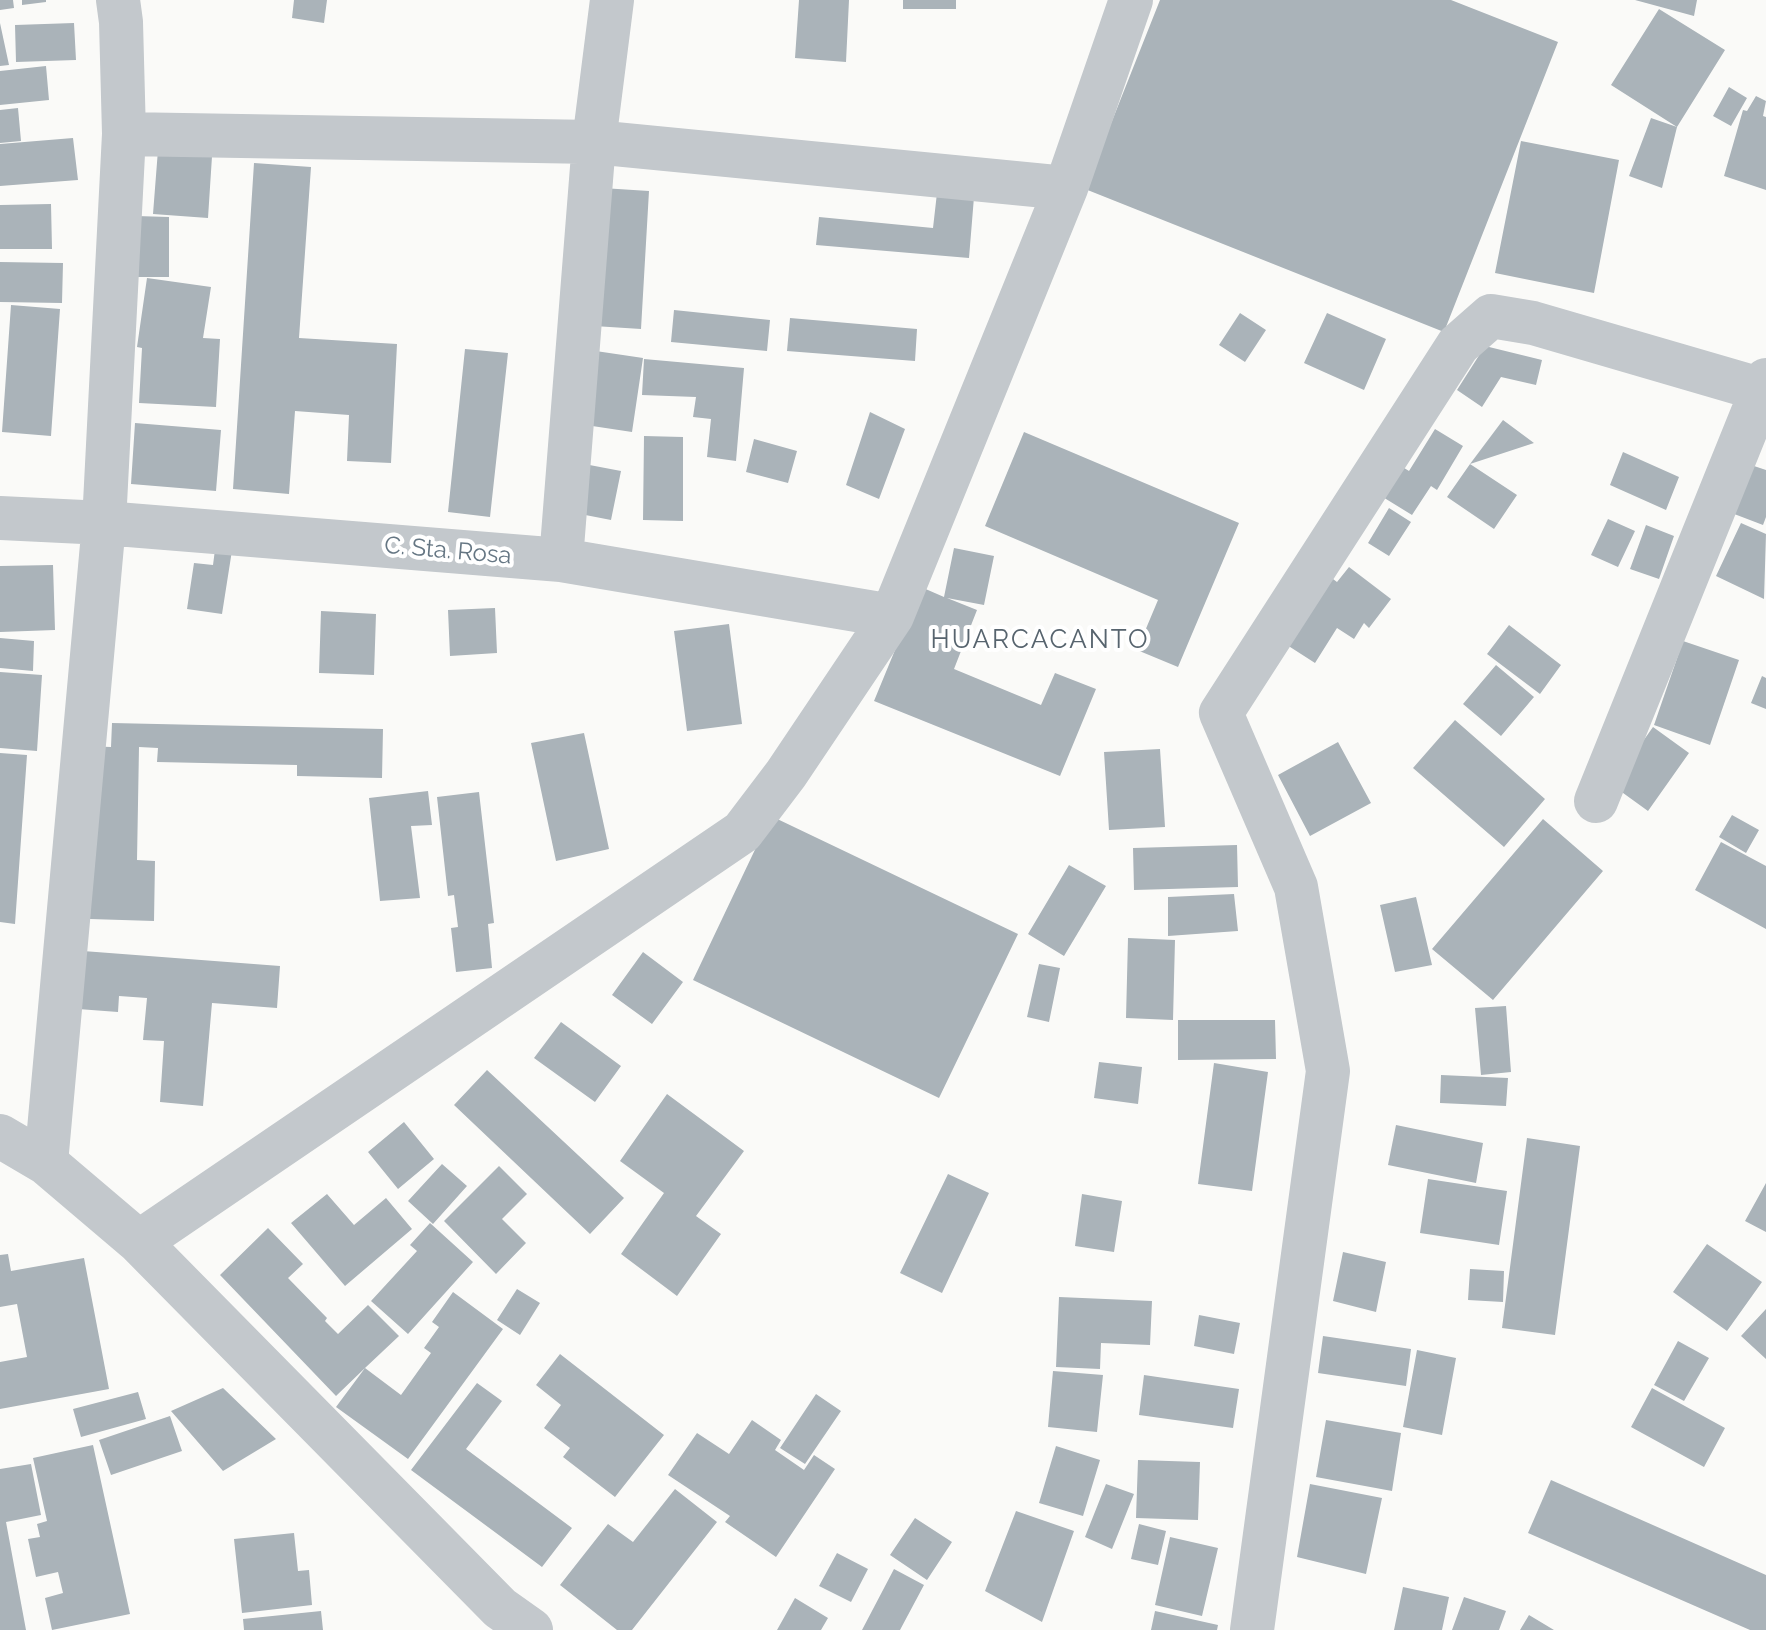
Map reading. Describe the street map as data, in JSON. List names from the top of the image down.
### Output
{
  "streets": {
    "street": ["C. Sta. Rosa"]
  },
  "districts": ["HUARCACANTO"]
}
